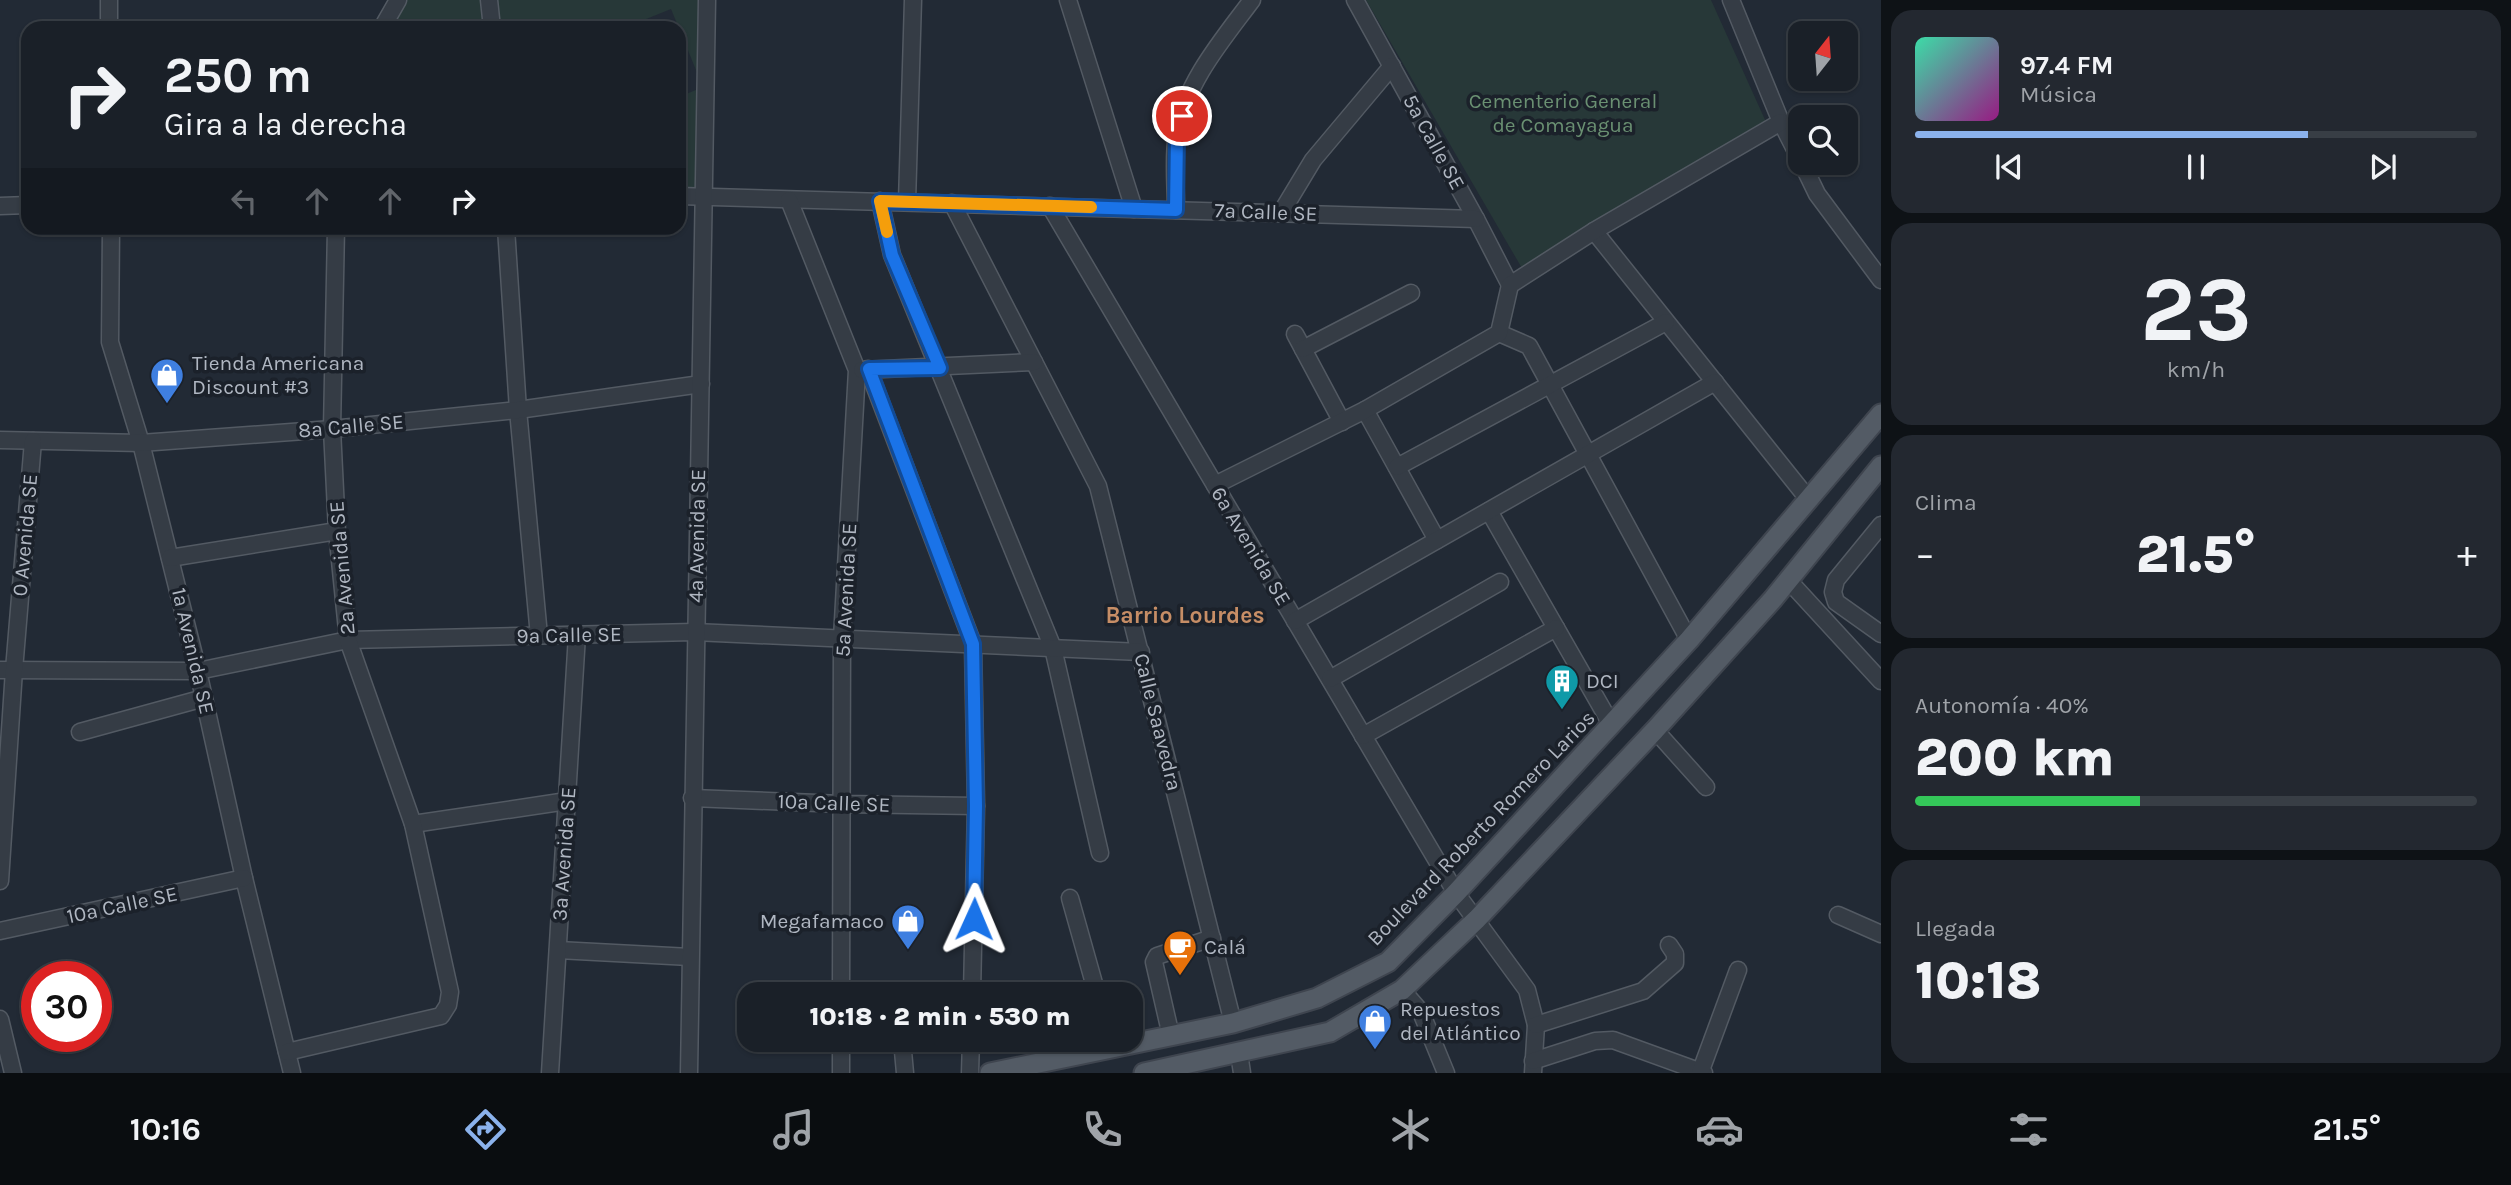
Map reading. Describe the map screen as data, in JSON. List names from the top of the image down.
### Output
{
  "streets": {
    "main road": ["Boulevard Roberto Romero Larios"],
    "street": [
      "5a Calle SE",
      "7a Calle SE",
      "8a Calle SE",
      "0 Avenida SE",
      "4a Avenida SE",
      "6a Avenida SE",
      "2a Avenida SE",
      "5a Avenida SE",
      "9a Calle SE",
      "1a Avenida SE",
      "Calle Saavedra",
      "10a Calle SE",
      "3a Avenida SE"
    ]
  },
  "crossings": [
    ["5a Calle SE", "7a Calle SE"],
    ["7a Calle SE", "4a Avenida SE"],
    ["7a Calle SE", "6a Avenida SE"],
    ["7a Calle SE", "5a Avenida SE"],
    ["7a Calle SE", "Calle Saavedra"],
    ["8a Calle SE", "0 Avenida SE"],
    ["8a Calle SE", "4a Avenida SE"],
    ["8a Calle SE", "2a Avenida SE"],
    ["8a Calle SE", "1a Avenida SE"],
    ["0 Avenida SE", "9a Calle SE"],
    ["4a Avenida SE", "9a Calle SE"],
    ["4a Avenida SE", "10a Calle SE"],
    ["6a Avenida SE", "Boulevard Roberto Romero Larios"],
    ["2a Avenida SE", "9a Calle SE"],
    ["2a Avenida SE", "1a Avenida SE"],
    ["5a Avenida SE", "9a Calle SE"],
    ["5a Avenida SE", "10a Calle SE"],
    ["9a Calle SE", "1a Avenida SE"],
    ["9a Calle SE", "Calle Saavedra"],
    ["9a Calle SE", "3a Avenida SE"],
    ["1a Avenida SE", "10a Calle SE"],
    ["Calle Saavedra", "Boulevard Roberto Romero Larios"]
  ],
  "districts": ["Barrio Lourdes"],
  "parks": ["Cementerio General de Comayagua"],
  "places": {
    "shop": ["Tienda Americana Discount #3", "Megafamaco", "Repuestos del Atlántico"],
    "building": ["DCI"],
    "cafe": ["Calá"]
  },
  "north": "top",
  "page": {
    "turn": ["250 m", "Gira a la derecha"],
    "song": ["97.4 FM", "Música"],
    "tile": [
      ["23", "km/h"],
      "Clima",
      ["Autonomía · 40%", "200 km"],
      ["Llegada", "10:18"]
    ],
    "heat": ["−", "21.5°", "+"],
    "limit": "30",
    "trip": "10:18 · 2 min · 530 m",
    "tabs": ["10:16", "21.5°"]
  }
}
